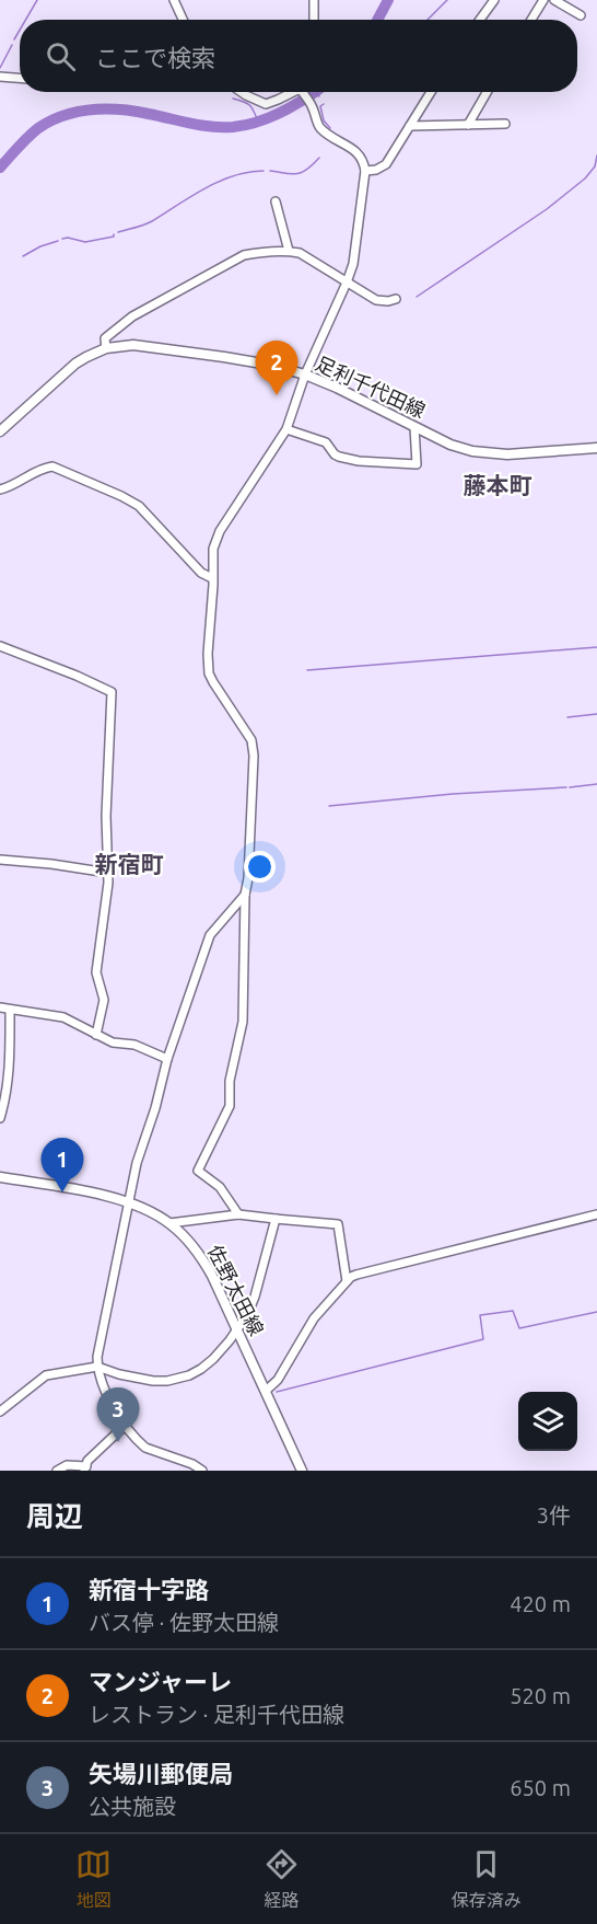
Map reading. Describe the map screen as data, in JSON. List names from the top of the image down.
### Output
{
  "streets": {
    "main road": ["足利千代田線", "佐野太田線"]
  },
  "districts": ["藤本町", "新宿町"],
  "page": {
    "search": "ここで検索",
    "pins": ["2", "1", "3"],
    "heading": ["周辺", "3件"],
    "list": [
      {
        "mark": "1",
        "name": "新宿十字路",
        "note": "バス停 · 佐野太田線",
        "value": "420 m"
      },
      {
        "mark": "2",
        "name": "マンジャーレ",
        "note": "レストラン · 足利千代田線",
        "value": "520 m"
      },
      {
        "mark": "3",
        "name": "矢場川郵便局",
        "note": "公共施設",
        "value": "650 m"
      }
    ],
    "nav": ["地図", "経路", "保存済み"]
  }
}
